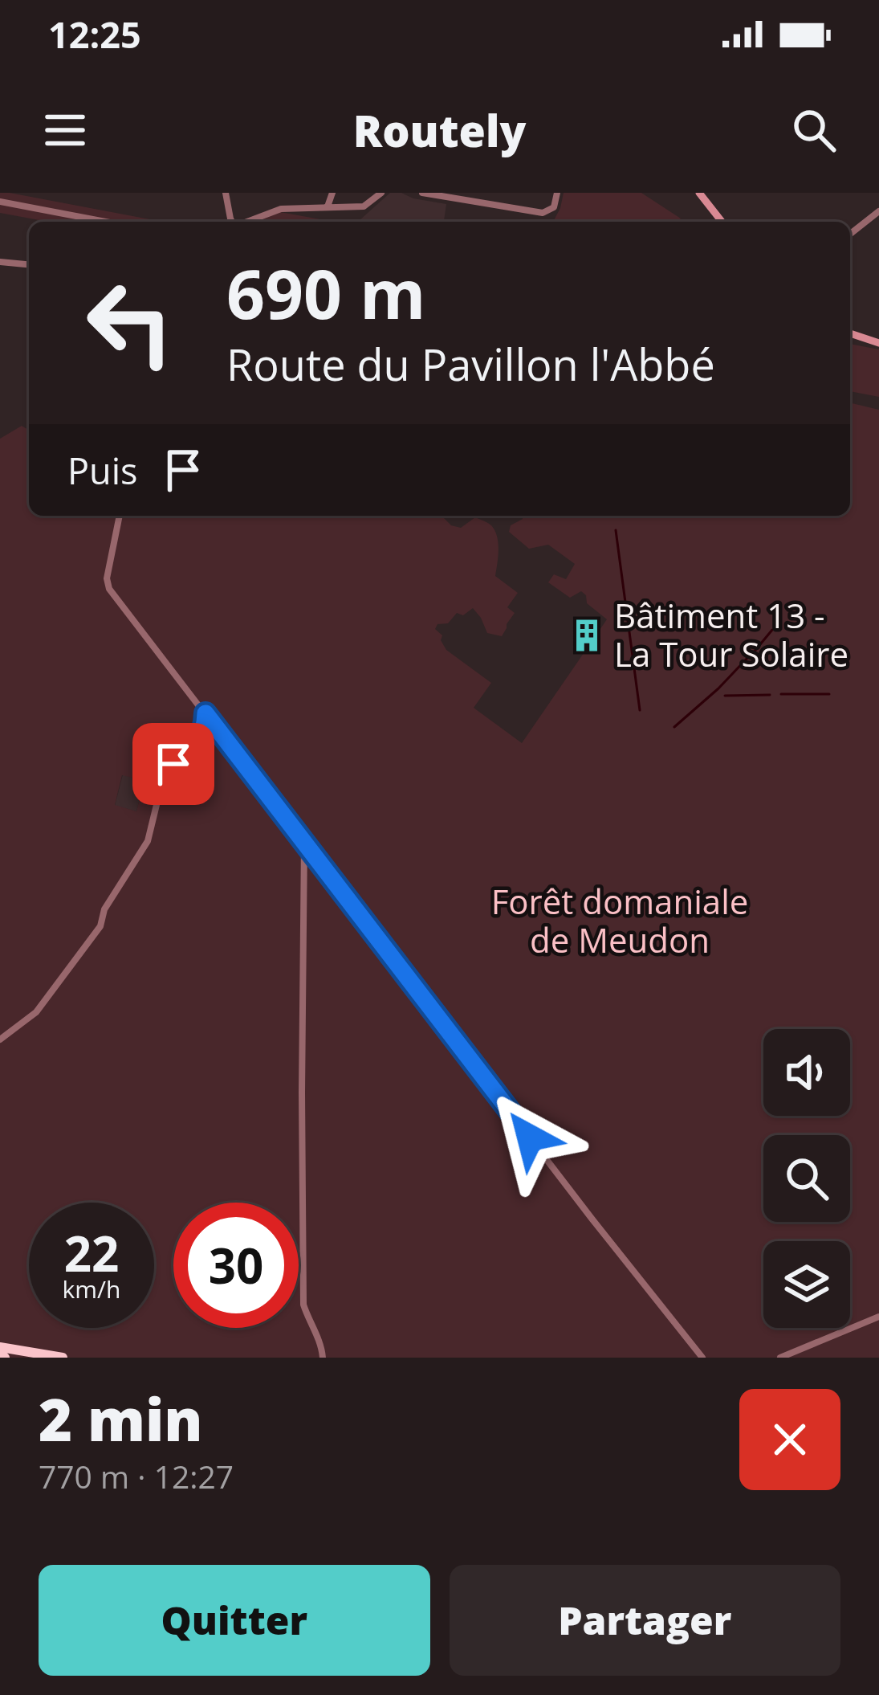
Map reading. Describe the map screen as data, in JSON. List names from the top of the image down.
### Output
{
  "parks": ["Forêt domaniale de Meudon"],
  "places": {
    "building": ["Bâtiment 13 - La Tour Solaire"]
  },
  "page": {
    "status": "12:25",
    "header": "Routely",
    "turn": ["690 m", "Route du Pavillon l'Abbé"],
    "then": "Puis",
    "speed": "22 km/h",
    "limit": "30",
    "heading": ["2 min", "770 m · 12:27"],
    "buttons": ["Quitter", "Partager"]
  }
}
